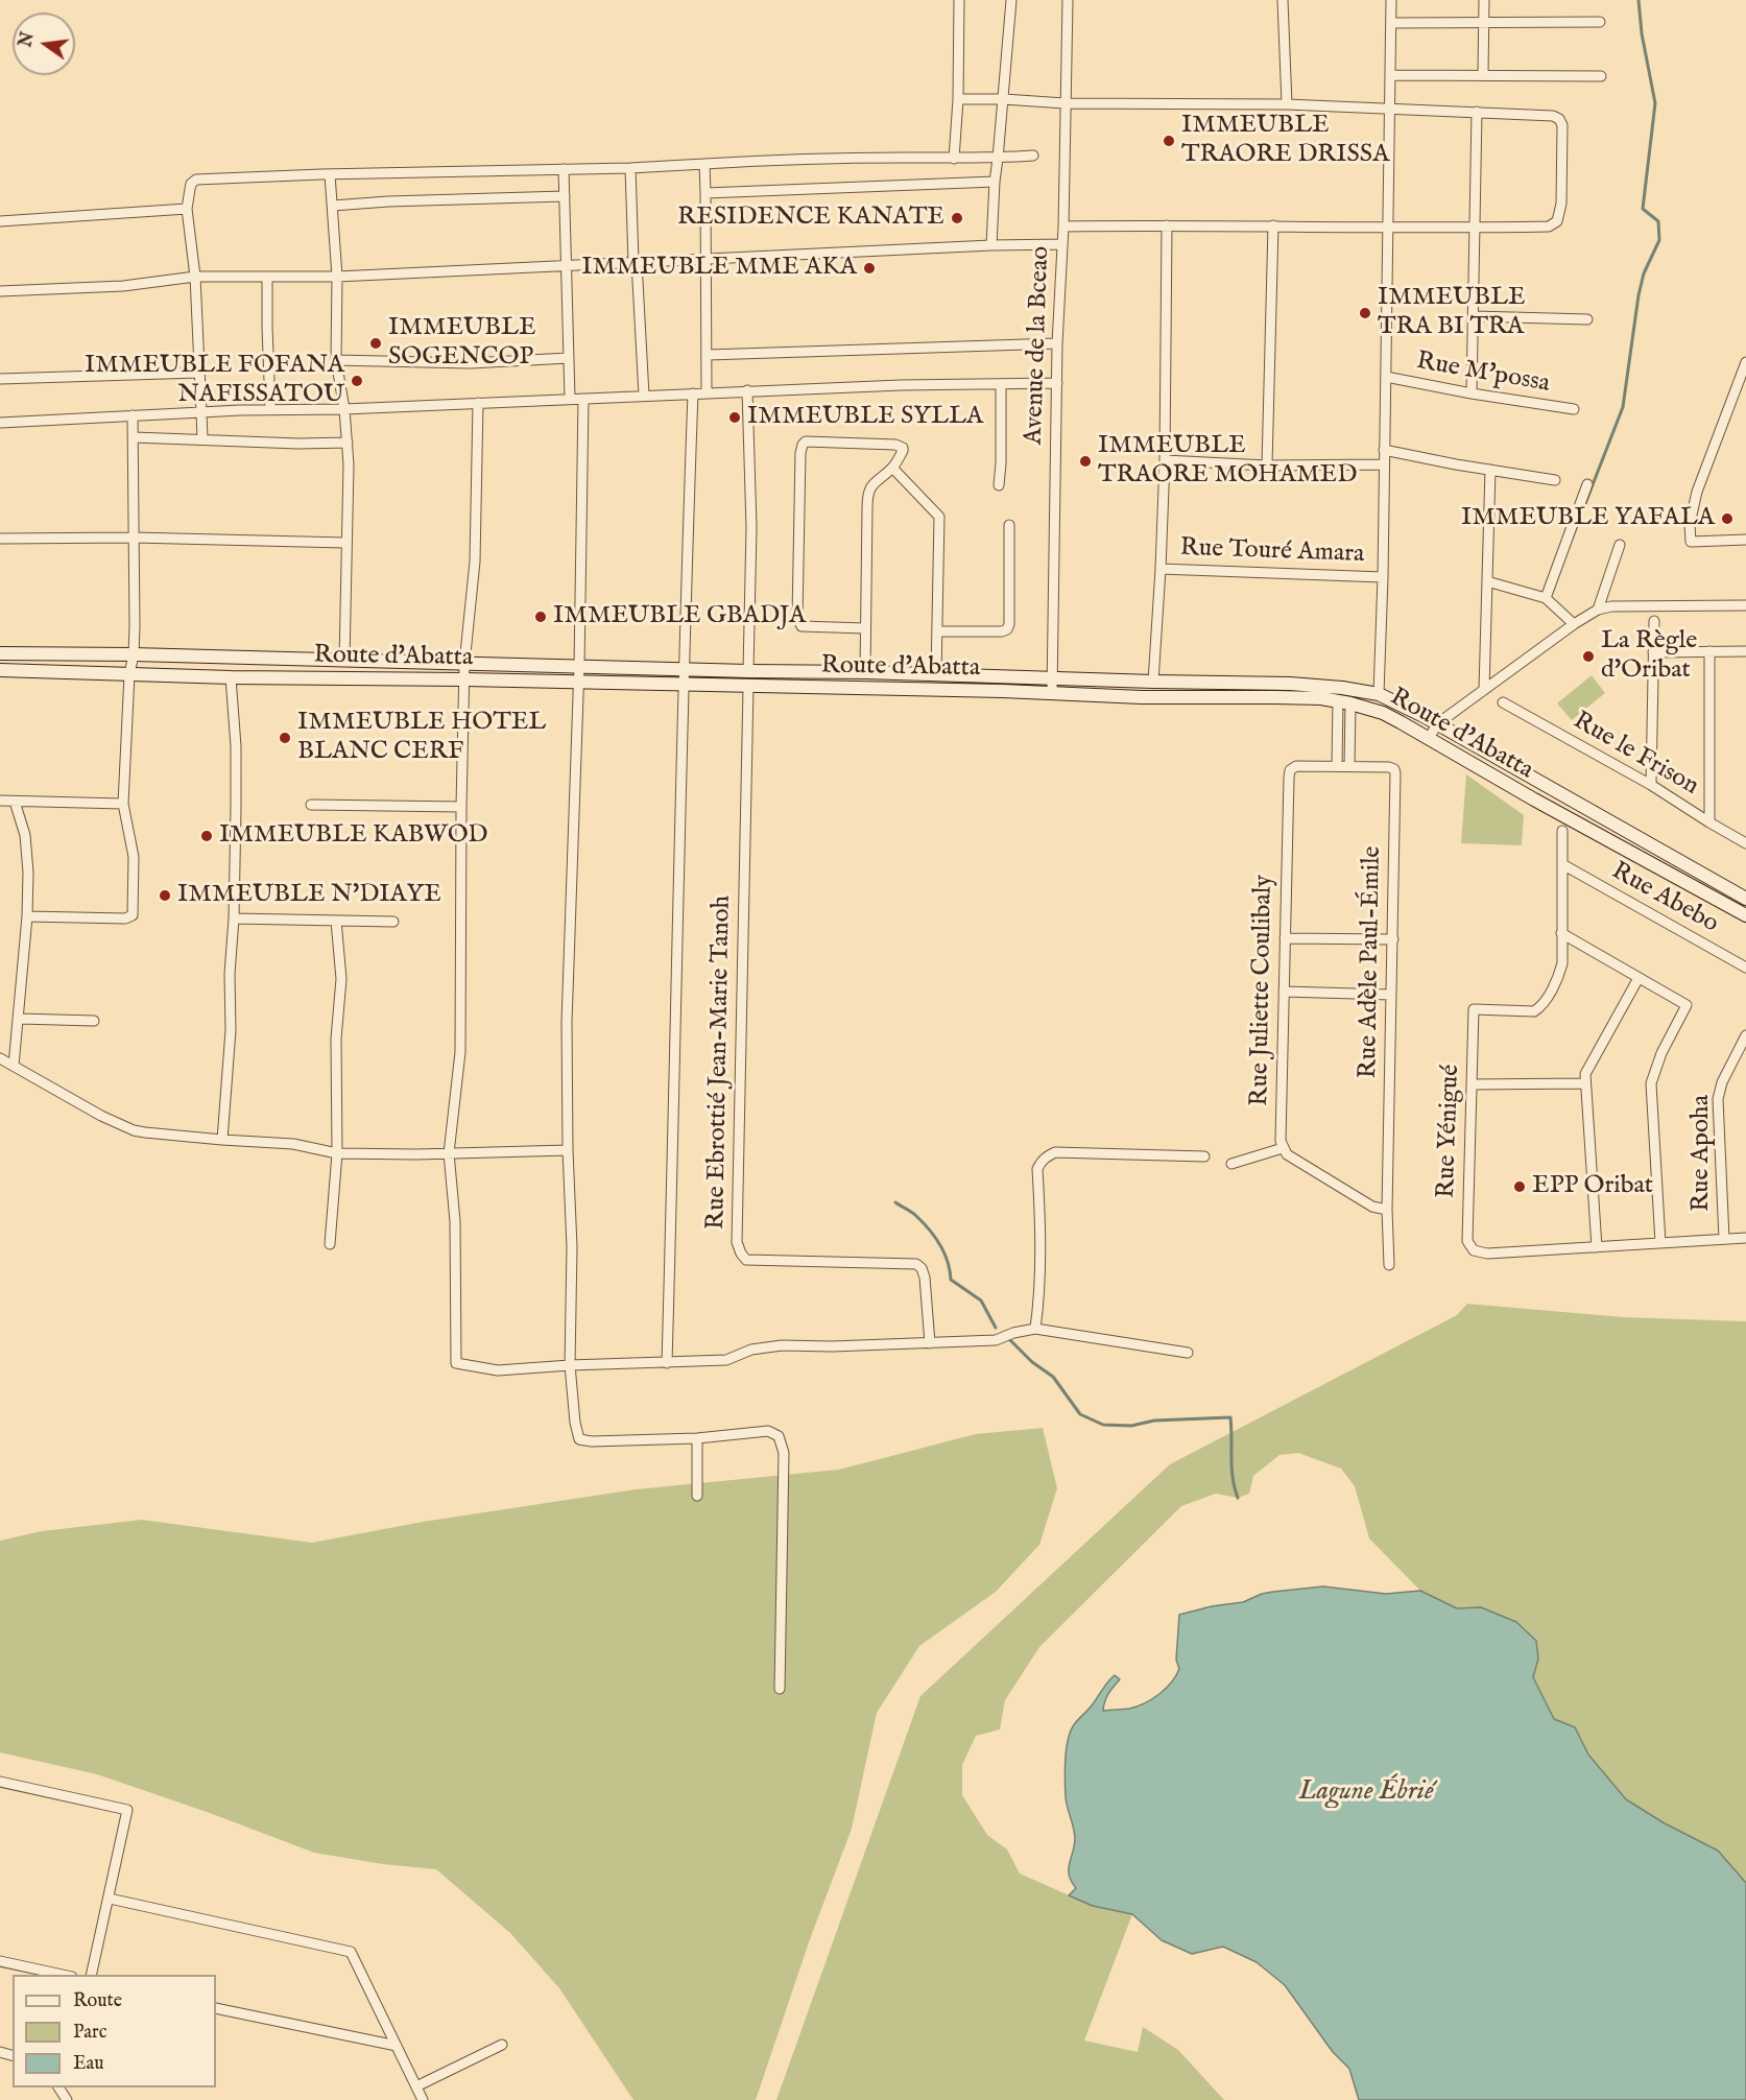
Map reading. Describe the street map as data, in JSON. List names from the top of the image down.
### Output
{
  "streets": {
    "street": [
      "Avenue de la Bceao",
      "Rue M'possa",
      "Rue Touré Amara",
      "Route d'Abatta",
      "Rue le Frison",
      "Rue Abebo",
      "Rue Adèle Paul-Émile",
      "Rue Juliette Coulibaly",
      "Rue Ebrottié Jean-Marie Tanoh",
      "Rue Yénigué",
      "Rue Apoha"
    ]
  },
  "crossings": [
    ["Avenue de la Bceao", "Route d'Abatta"],
    ["Route d'Abatta", "Rue Ebrottié Jean-Marie Tanoh"],
    ["Rue Abebo", "Rue Yénigué"],
    ["Rue Adèle Paul-Émile", "Rue Juliette Coulibaly"],
    ["Rue Yénigué", "Rue Apoha"]
  ],
  "water": ["Lagune Ébrié"],
  "places": [
    "IMMEUBLE TRAORE DRISSA",
    "RESIDENCE KANATE",
    "IMMEUBLE MME AKA",
    "IMMEUBLE TRA BI TRA",
    "IMMEUBLE SOGENCOP",
    "IMMEUBLE FOFANA NAFISSATOU",
    "IMMEUBLE SYLLA",
    "IMMEUBLE TRAORE MOHAMED",
    "IMMEUBLE YAFALA",
    "IMMEUBLE GBADJA",
    "La Règle d'Oribat",
    "IMMEUBLE HOTEL BLANC CERF",
    "IMMEUBLE KABWOD",
    "IMMEUBLE N'DIAYE",
    "EPP Oribat"
  ],
  "legend": ["Route", "Parc", "Eau"],
  "north": "left"
}
